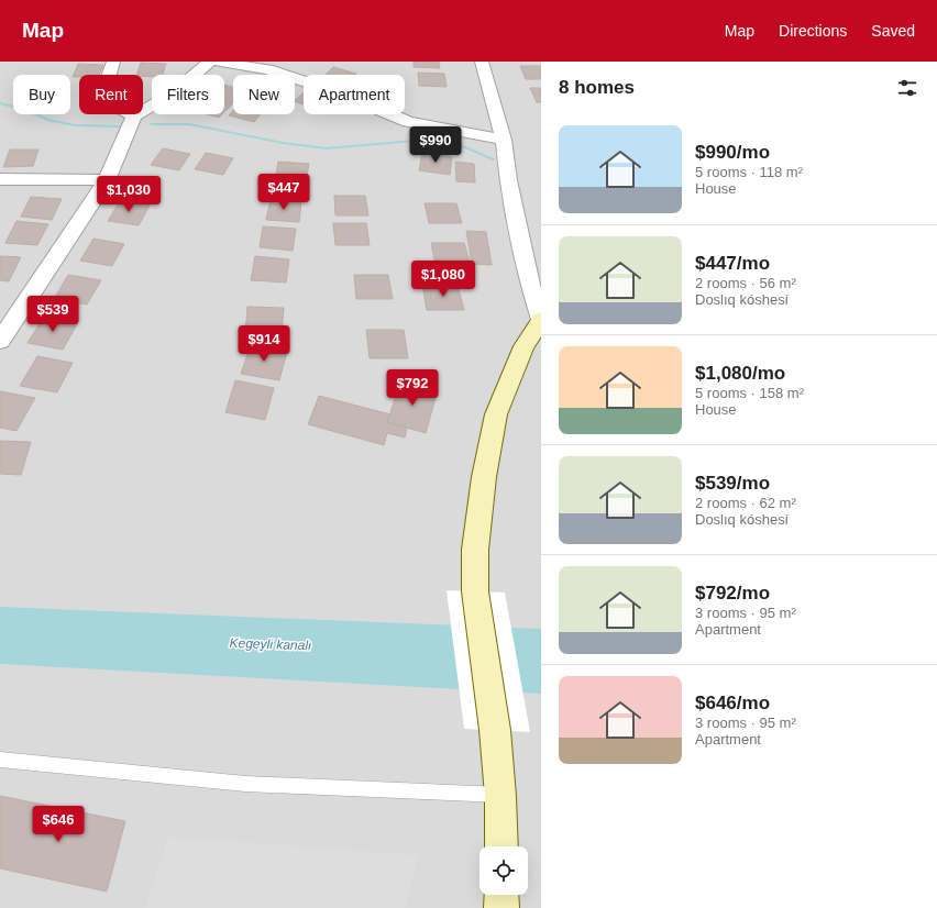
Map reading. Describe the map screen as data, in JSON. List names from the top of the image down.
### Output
{
  "water": ["Kegeyli kanalı"],
  "page": {
    "header": "Map",
    "nav": ["Map", "Directions", "Saved"],
    "heading": "8 homes",
    "chip": [
      "Buy",
      "Rent",
      "Filters",
      "New",
      "Apartment"
    ],
    "list": [
      {
        "name": "$990/mo",
        "note": "5 rooms · 118 m² · House"
      },
      {
        "name": "$447/mo",
        "note": "2 rooms · 56 m² · Doslıq kóshesi"
      },
      {
        "name": "$1,080/mo",
        "note": "5 rooms · 158 m² · House"
      },
      {
        "name": "$539/mo",
        "note": "2 rooms · 62 m² · Doslıq kóshesi"
      },
      {
        "name": "$792/mo",
        "note": "3 rooms · 95 m² · Apartment"
      },
      {
        "name": "$646/mo",
        "note": "3 rooms · 95 m² · Apartment"
      }
    ],
    "price": [
      "$990",
      "$447",
      "$1,030",
      "$1,080",
      "$539",
      "$914",
      "$792",
      "$646"
    ]
  }
}
